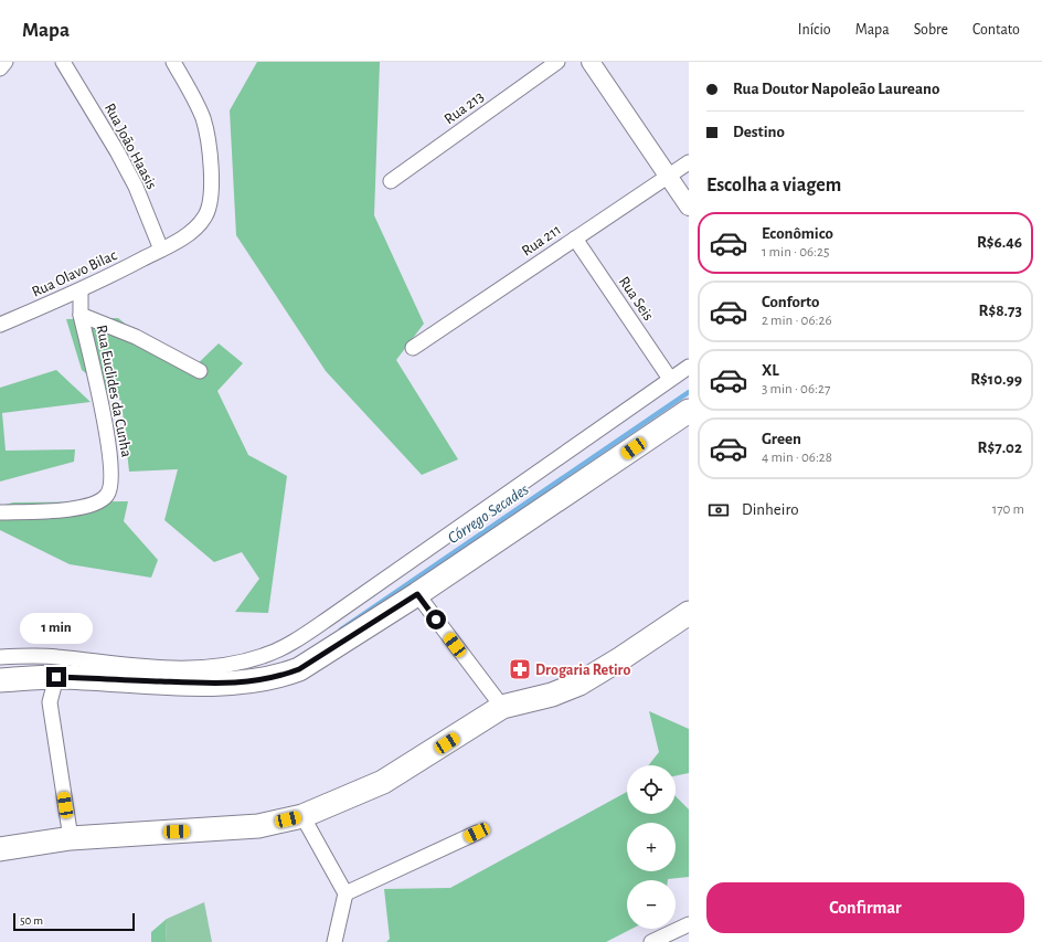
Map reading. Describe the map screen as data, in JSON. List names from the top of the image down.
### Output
{
  "streets": {
    "street": [
      "Rua 213",
      "Rua João Haasis",
      "Rua 211",
      "Rua Olavo Bilac",
      "Rua Seis",
      "Rua Euclides da Cunha"
    ]
  },
  "crossings": [
    ["Rua João Haasis", "Rua Olavo Bilac"],
    ["Rua 211", "Rua Seis"],
    ["Rua Olavo Bilac", "Rua Euclides da Cunha"]
  ],
  "water": ["Córrego Secades"],
  "places": {
    "pharmacy": ["Drogaria Retiro"]
  },
  "scale_bar": "50 m",
  "page": {
    "header": "Mapa",
    "nav": [
      "Início",
      "Mapa",
      "Sobre",
      "Contato"
    ],
    "banner": ["Rua Doutor Napoleão Laureano", "Destino"],
    "heading": "Escolha a viagem",
    "list": [
      {
        "name": "Econômico",
        "note": "1 min · 06:25",
        "value": "R$6.46"
      },
      {
        "name": "Conforto",
        "note": "2 min · 06:26",
        "value": "R$8.73"
      },
      {
        "name": "XL",
        "note": "3 min · 06:27",
        "value": "R$10.99"
      },
      {
        "name": "Green",
        "note": "4 min · 06:28",
        "value": "R$7.02"
      }
    ],
    "pay": ["Dinheiro", "170 m"],
    "bubble": "1 min",
    "map_buttons": ["+", "−"],
    "buttons": "Confirmar",
    "scale": "50 m"
  }
}
